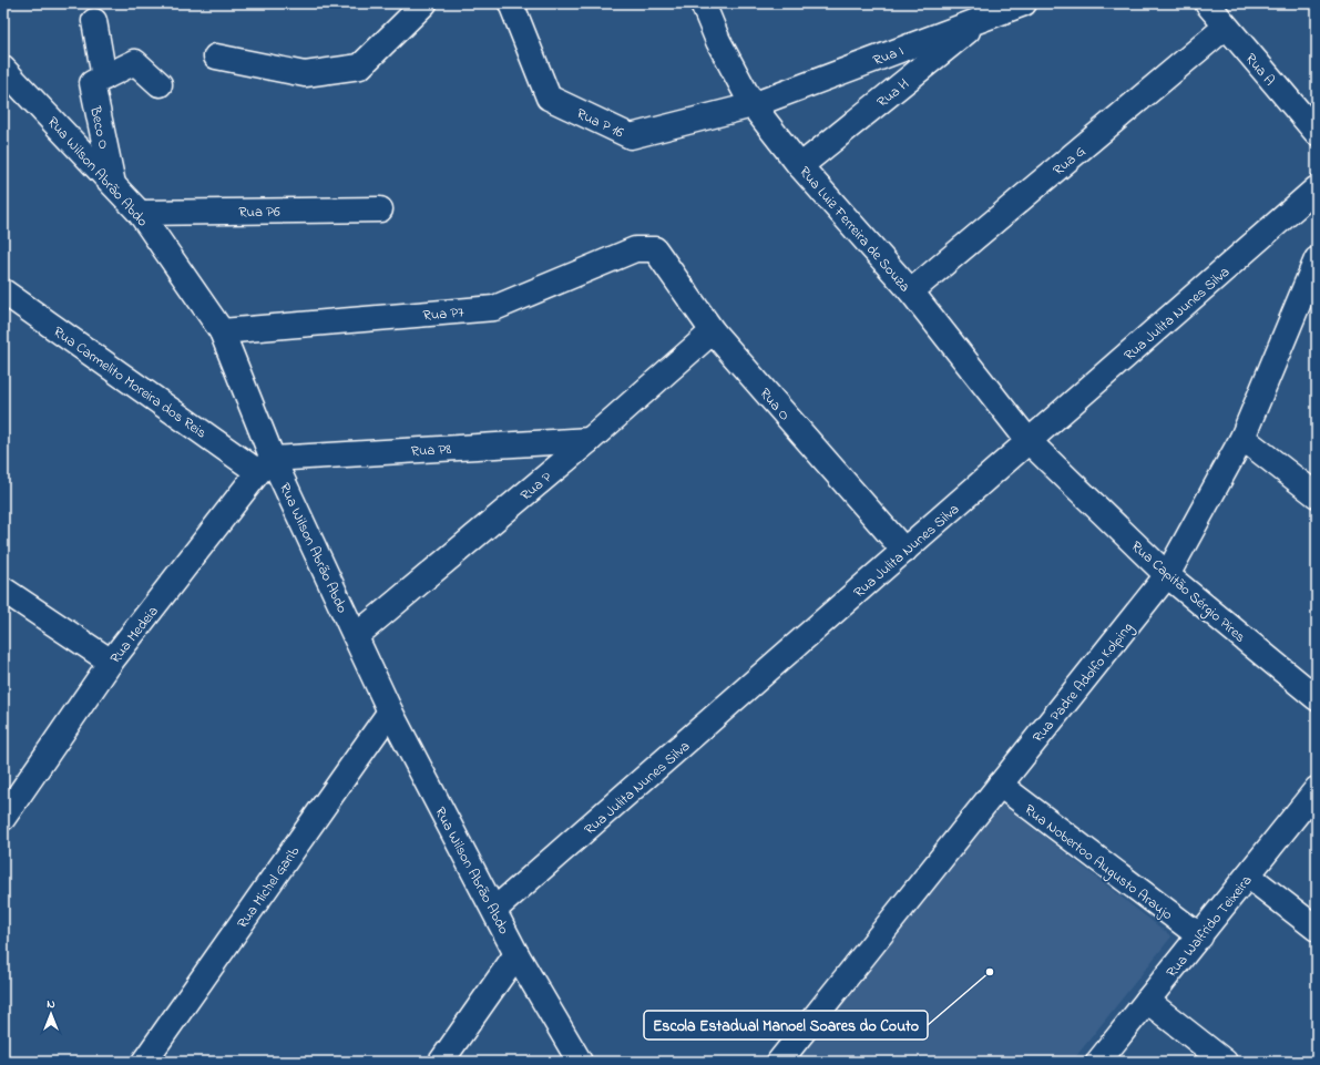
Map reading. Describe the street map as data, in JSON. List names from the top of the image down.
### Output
{
  "streets": {
    "street": [
      "Rua I",
      "Rua A",
      "Rua H",
      "Rua P 16",
      "Beco O",
      "Rua G",
      "Rua Wilson Abrão Abdo",
      "Rua P6",
      "Rua Luiz Ferreira de Souza",
      "Rua P7",
      "Rua Julita Nunes Silva",
      "Rua Carmelito Moreira dos Reis",
      "Rua O",
      "Rua P8",
      "Rua P",
      "Rua Capitão Sérgio Pires",
      "Rua Medeia",
      "Rua Padre Adolfo Kolping",
      "Rua Nobertoo Augusto Araujo",
      "Rua Michel Garib",
      "Rua Walfrido Teixeira"
    ]
  },
  "crossings": [
    ["Rua I", "Rua H"],
    ["Rua I", "Rua P 16"],
    ["Rua I", "Rua Luiz Ferreira de Souza"],
    ["Rua A", "Rua G"],
    ["Rua H", "Rua Luiz Ferreira de Souza"],
    ["Rua P 16", "Rua Luiz Ferreira de Souza"],
    ["Beco O", "Rua Wilson Abrão Abdo"],
    ["Rua G", "Rua Luiz Ferreira de Souza"],
    ["Rua Wilson Abrão Abdo", "Rua P6"],
    ["Rua Wilson Abrão Abdo", "Rua P7"],
    ["Rua Wilson Abrão Abdo", "Rua Julita Nunes Silva"],
    ["Rua Wilson Abrão Abdo", "Rua Carmelito Moreira dos Reis"],
    ["Rua Wilson Abrão Abdo", "Rua P8"],
    ["Rua Wilson Abrão Abdo", "Rua P"],
    ["Rua Wilson Abrão Abdo", "Rua Medeia"],
    ["Rua Wilson Abrão Abdo", "Rua Michel Garib"],
    ["Rua Luiz Ferreira de Souza", "Rua Julita Nunes Silva"],
    ["Rua Luiz Ferreira de Souza", "Rua Capitão Sérgio Pires"],
    ["Rua P7", "Rua O"],
    ["Rua Julita Nunes Silva", "Rua O"],
    ["Rua Julita Nunes Silva", "Rua Capitão Sérgio Pires"],
    ["Rua Carmelito Moreira dos Reis", "Rua P8"],
    ["Rua Carmelito Moreira dos Reis", "Rua Medeia"],
    ["Rua O", "Rua P"],
    ["Rua P8", "Rua P"],
    ["Rua P8", "Rua Medeia"],
    ["Rua Capitão Sérgio Pires", "Rua Padre Adolfo Kolping"],
    ["Rua Padre Adolfo Kolping", "Rua Nobertoo Augusto Araujo"],
    ["Rua Nobertoo Augusto Araujo", "Rua Walfrido Teixeira"]
  ],
  "places": ["Escola Estadual Manoel Soares do Couto"],
  "north": "top"
}
